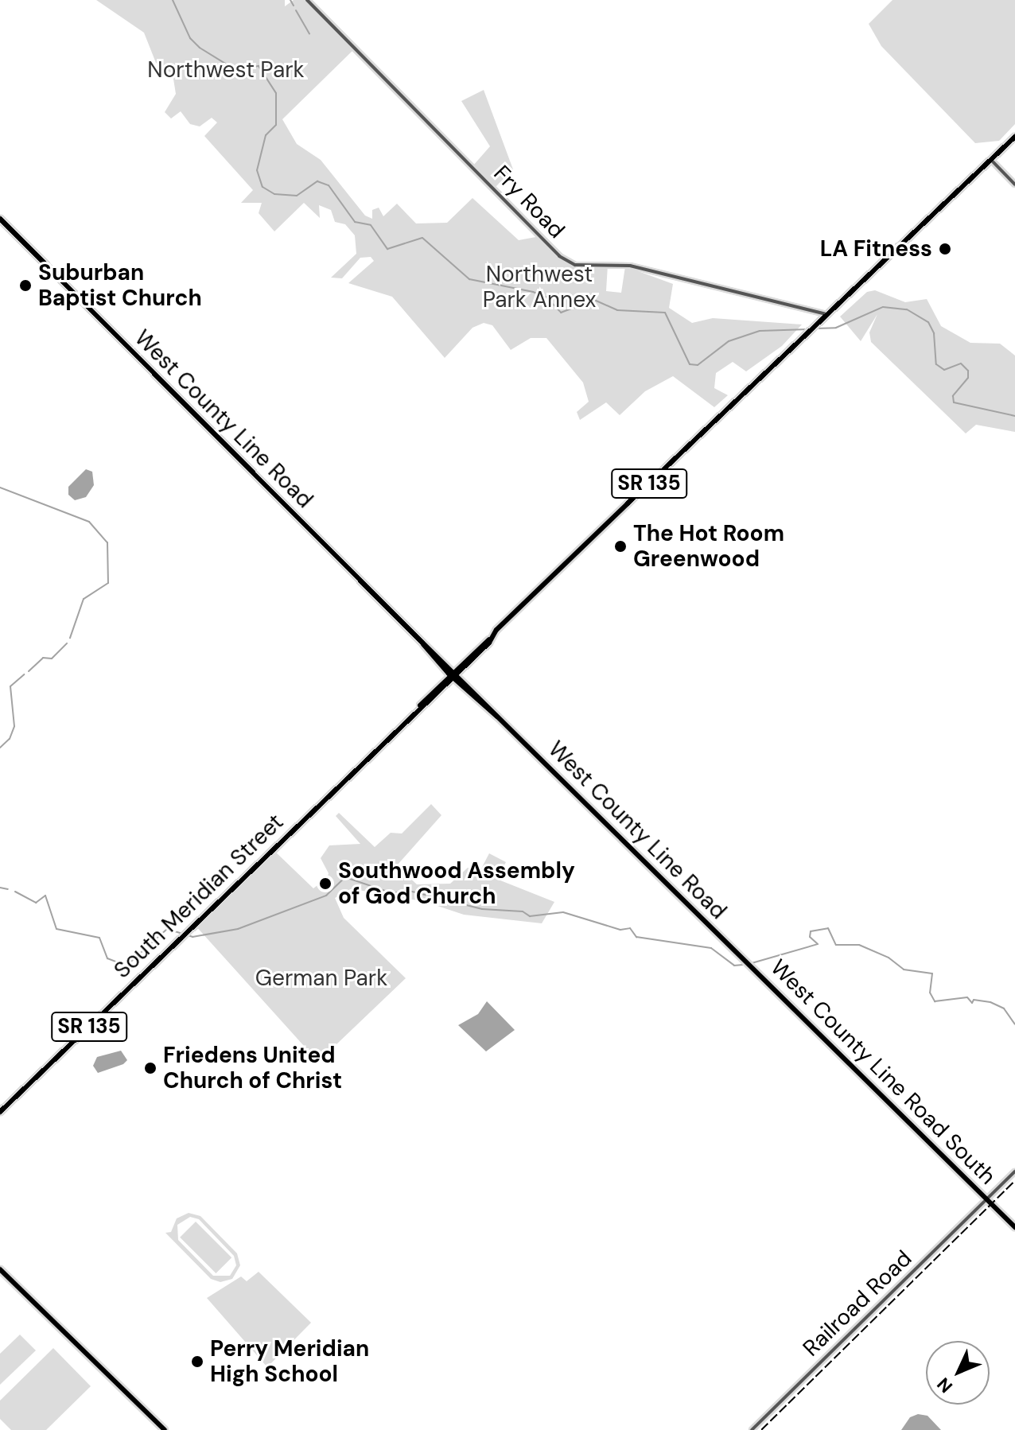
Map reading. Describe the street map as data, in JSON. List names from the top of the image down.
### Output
{
  "streets": {
    "main road": [
      "West County Line Road",
      "SR 135",
      "South Meridian Street",
      "West County Line Road South"
    ],
    "street": ["Fry Road", "Railroad Road"]
  },
  "crossings": [
    ["Fry Road", "SR 135"],
    ["West County Line Road", "SR 135"],
    ["West County Line Road", "South Meridian Street"],
    ["West County Line Road", "West County Line Road South"],
    ["SR 135", "South Meridian Street"],
    ["West County Line Road South", "Railroad Road"]
  ],
  "parks": ["Northwest Park", "Northwest Park Annex", "German Park"],
  "places": [
    "LA Fitness",
    "Suburban Baptist Church",
    "The Hot Room Greenwood",
    "Southwood Assembly of God Church",
    "Friedens United Church of Christ",
    "Perry Meridian High School"
  ],
  "north": "bottom left"
}
